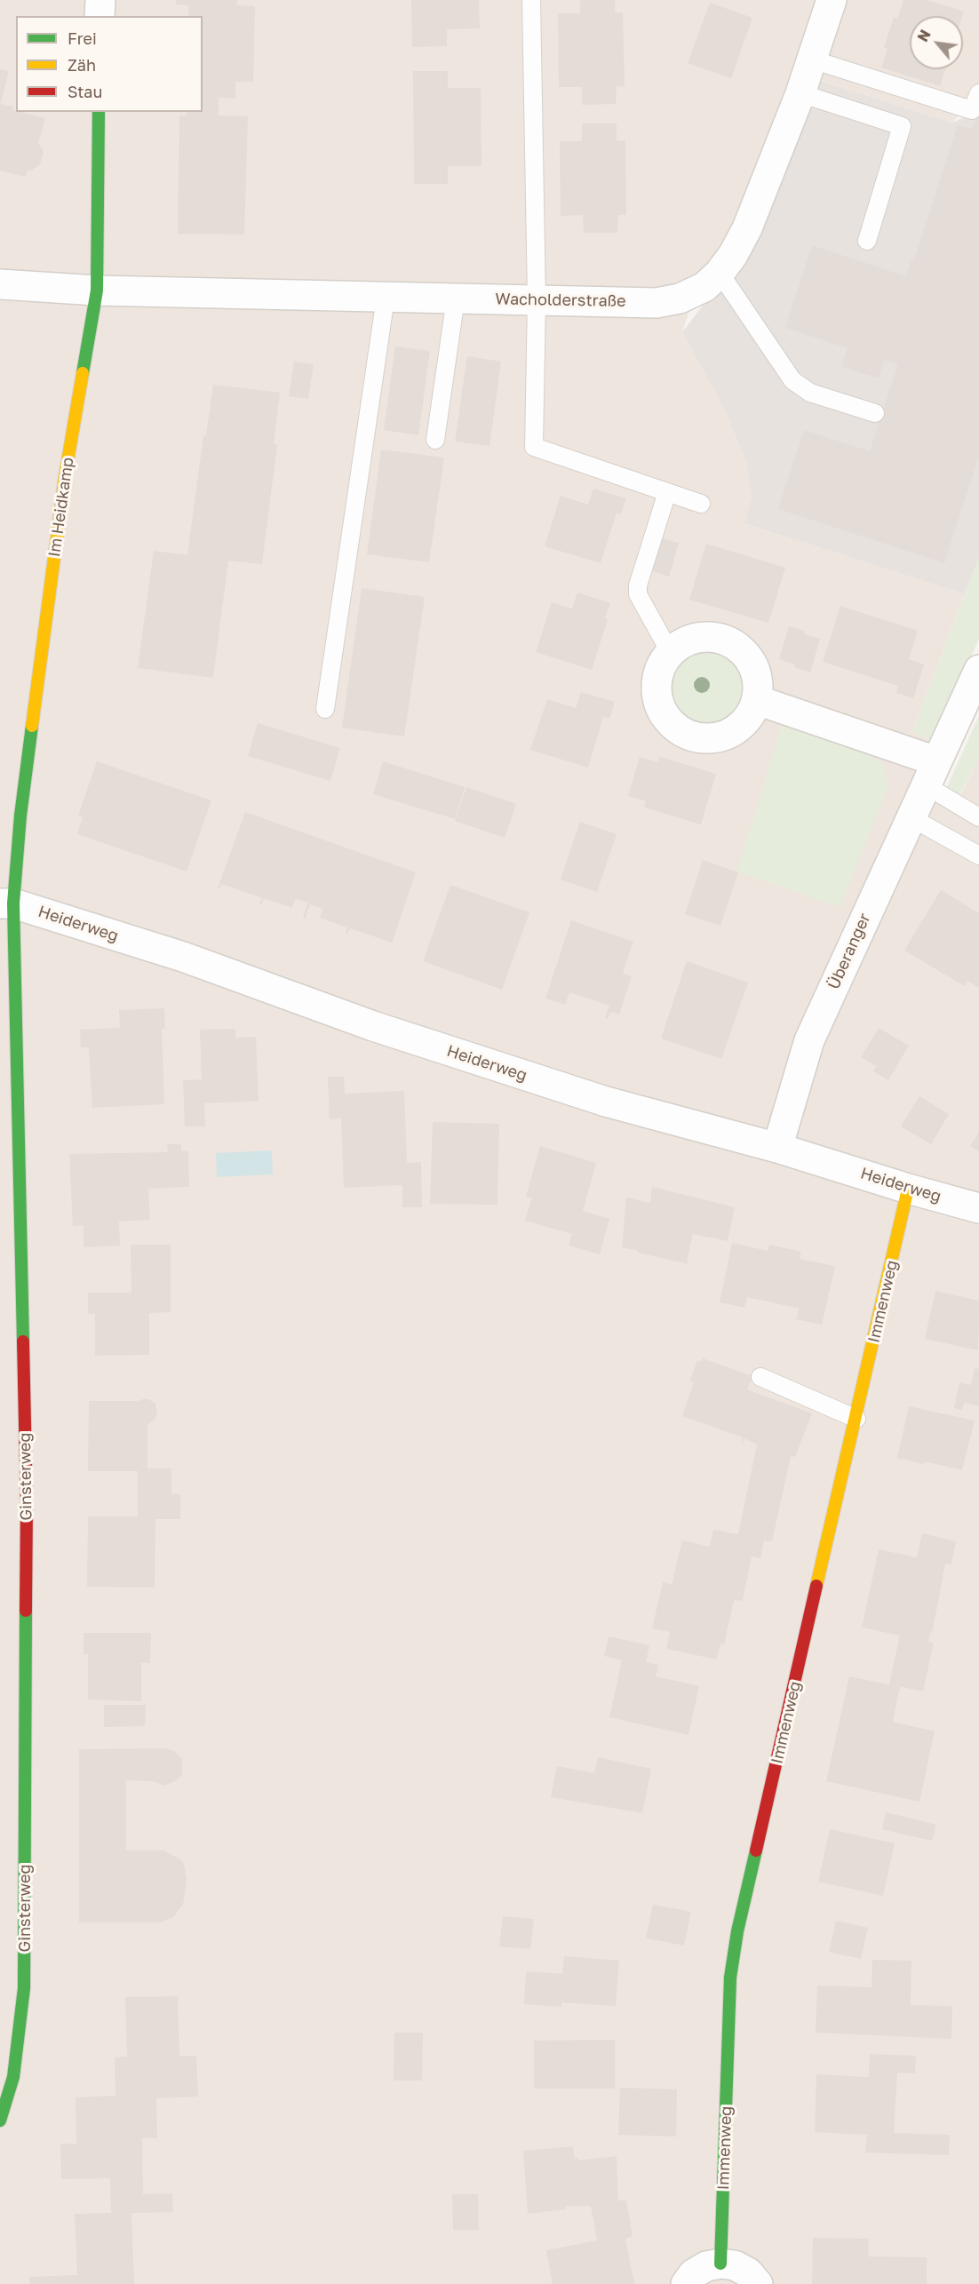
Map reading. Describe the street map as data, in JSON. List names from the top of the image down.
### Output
{
  "streets": {
    "street": [
      "Wacholderstraße",
      "Im Heidkamp",
      "Heiderweg",
      "Überanger",
      "Immenweg",
      "Ginsterweg"
    ]
  },
  "crossings": [
    ["Wacholderstraße", "Im Heidkamp"],
    ["Im Heidkamp", "Heiderweg"],
    ["Im Heidkamp", "Ginsterweg"],
    ["Heiderweg", "Überanger"],
    ["Heiderweg", "Immenweg"],
    ["Heiderweg", "Ginsterweg"]
  ],
  "legend": ["Frei", "Zäh", "Stau"],
  "north": "top left"
}
